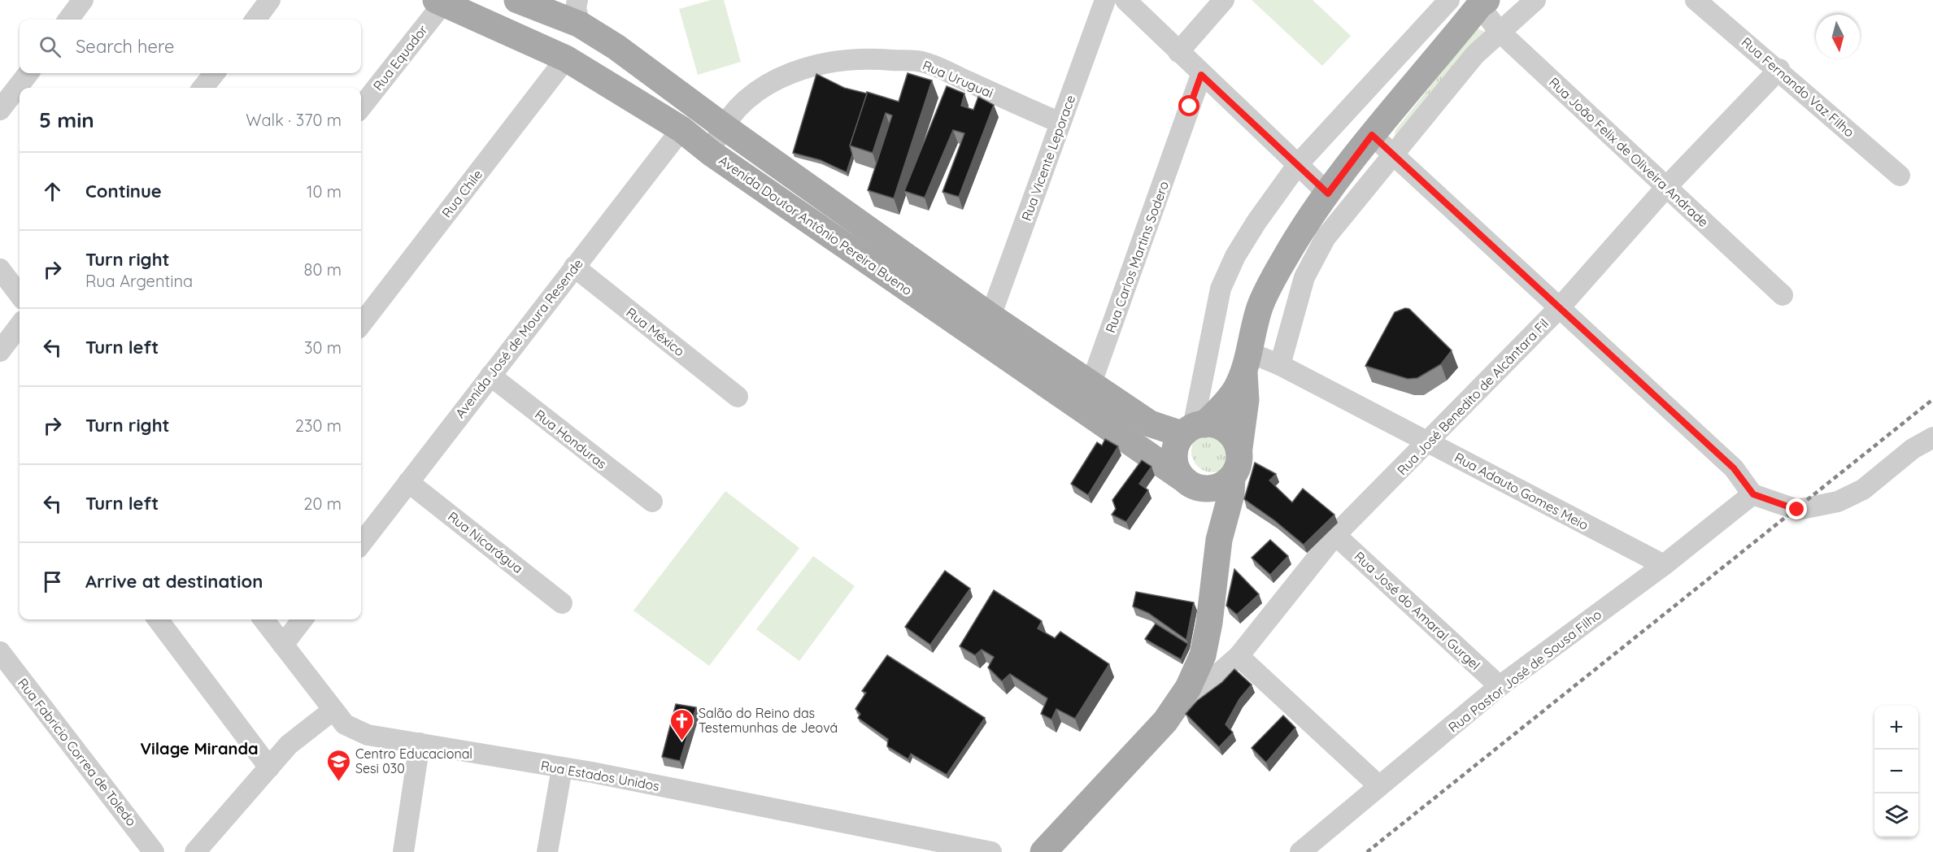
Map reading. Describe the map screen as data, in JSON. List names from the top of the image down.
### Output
{
  "streets": {
    "main road": ["Avenida Doutor Antônio Pereira Bueno"],
    "street": [
      "Rua Equador",
      "Rua Uruguai",
      "Rua Fernando Vaz Filho",
      "Rua João Felix de Oliveira Andrade",
      "Rua Vicente Leporace",
      "Rua Chile",
      "Rua Carlos Martins Sodero",
      "Rua México",
      "Avenida José de Moura Resende",
      "Rua José Benedito de Alcântara Fil",
      "Rua Honduras",
      "Rua Adauto Gomes Meio",
      "Rua Nicarágua",
      "Rua José do Amaral Gurgel",
      "Rua Pastor José de Sousa Filho",
      "Rua Fabricio Correa de Toledo",
      "Rua Estados Unidos"
    ]
  },
  "crossings": [
    ["Rua Equador", "Avenida Doutor Antônio Pereira Bueno"],
    ["Rua Uruguai", "Rua Vicente Leporace"],
    ["Rua Uruguai", "Avenida Doutor Antônio Pereira Bueno"],
    ["Rua Fernando Vaz Filho", "Rua José Benedito de Alcântara Fil"],
    ["Rua João Felix de Oliveira Andrade", "Rua José Benedito de Alcântara Fil"],
    ["Rua Vicente Leporace", "Avenida Doutor Antônio Pereira Bueno"],
    ["Rua Chile", "Avenida Doutor Antônio Pereira Bueno"],
    ["Avenida Doutor Antônio Pereira Bueno", "Rua Carlos Martins Sodero"],
    ["Avenida Doutor Antônio Pereira Bueno", "Avenida José de Moura Resende"],
    ["Rua México", "Avenida José de Moura Resende"],
    ["Avenida José de Moura Resende", "Rua Honduras"],
    ["Avenida José de Moura Resende", "Rua Nicarágua"],
    ["Rua José Benedito de Alcântara Fil", "Rua Adauto Gomes Meio"],
    ["Rua José Benedito de Alcântara Fil", "Rua José do Amaral Gurgel"],
    ["Rua Adauto Gomes Meio", "Rua Pastor José de Sousa Filho"],
    ["Rua José do Amaral Gurgel", "Rua Pastor José de Sousa Filho"]
  ],
  "districts": ["Vilage Miranda"],
  "places": {
    "church": ["Salão do Reino das Testemunhas de Jeová"],
    "school or university": ["Centro Educacional Sesi 030"]
  },
  "north": "bottom",
  "page": {
    "search": "Search here",
    "heading": ["5 min", "Walk · 370 m"],
    "list": [
      ["Continue", "10 m"],
      ["Turn right", "Rua Argentina", "80 m"],
      ["Turn left", "30 m"],
      ["Turn right", "230 m"],
      ["Turn left", "20 m"],
      "Arrive at destination"
    ],
    "map_buttons": ["+", "−"]
  }
}
